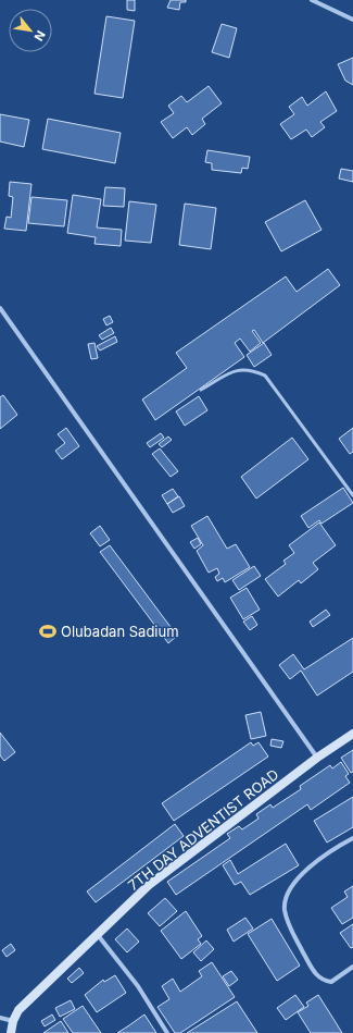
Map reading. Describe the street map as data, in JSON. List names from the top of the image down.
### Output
{
  "streets": {
    "street": ["7TH DAY ADVENTIST ROAD"]
  },
  "places": {
    "sports": ["Olubadan Sadium"]
  },
  "north": "bottom right"
}
